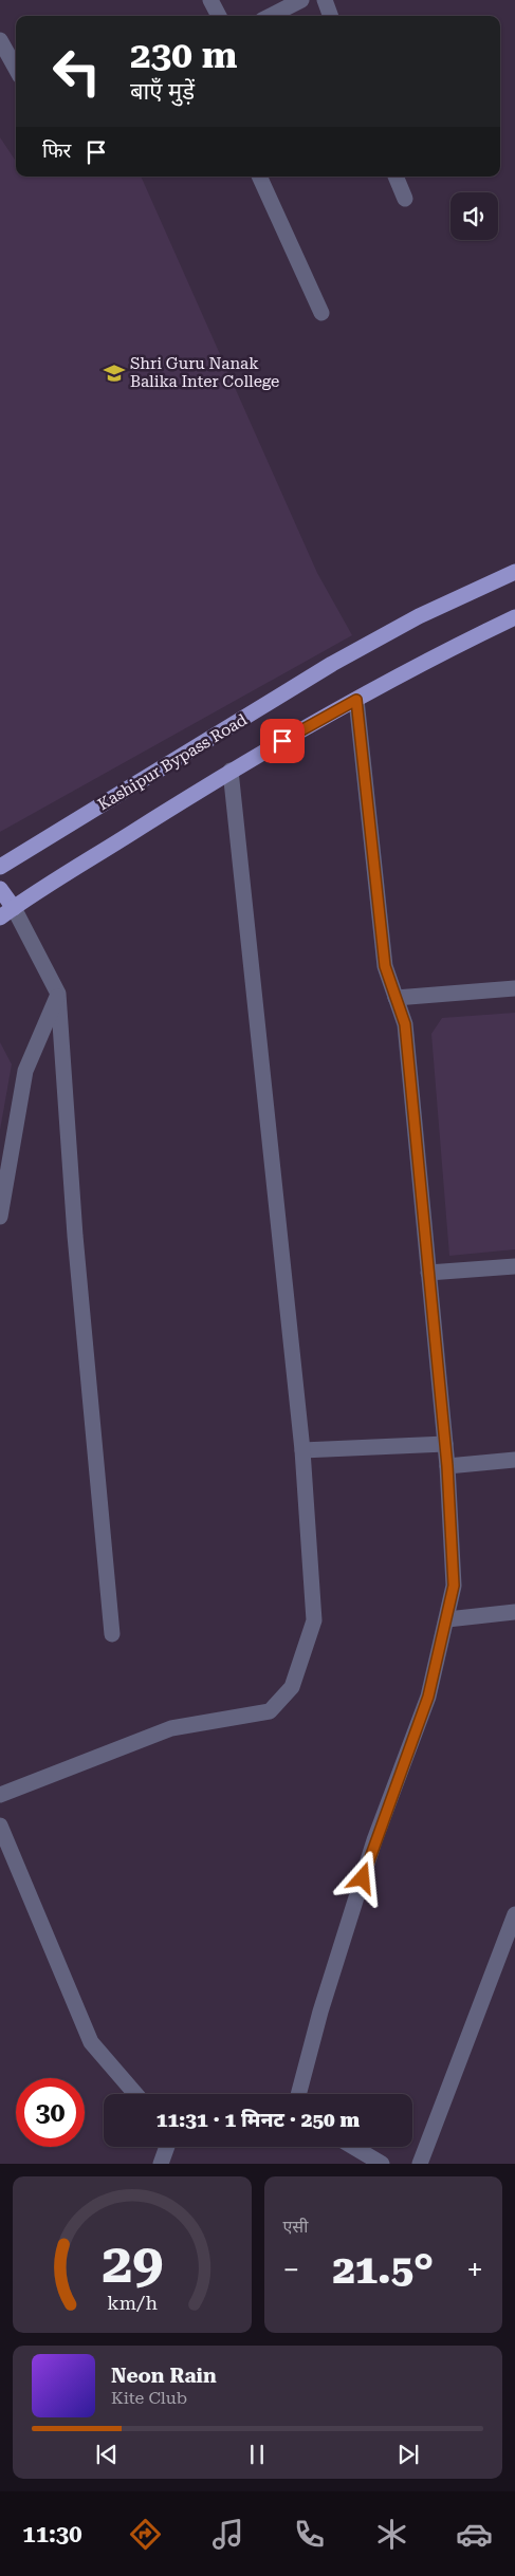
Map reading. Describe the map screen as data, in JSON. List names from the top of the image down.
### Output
{
  "streets": {
    "main road": ["Kashipur Bypass Road"]
  },
  "places": {
    "school or university": ["Shri Guru Nanak Balika Inter College"]
  },
  "page": {
    "turn": ["230 m", "बाएँ मुड़ें"],
    "then": "फिर",
    "limit": "30",
    "trip": "11:31 · 1 मिनट · 250 m",
    "tile": "एसी",
    "heat": ["−", "21.5°", "+"],
    "song": ["Neon Rain", "Kite Club"],
    "tabs": "11:30",
    "gauge": ["29", "km/h"]
  }
}
